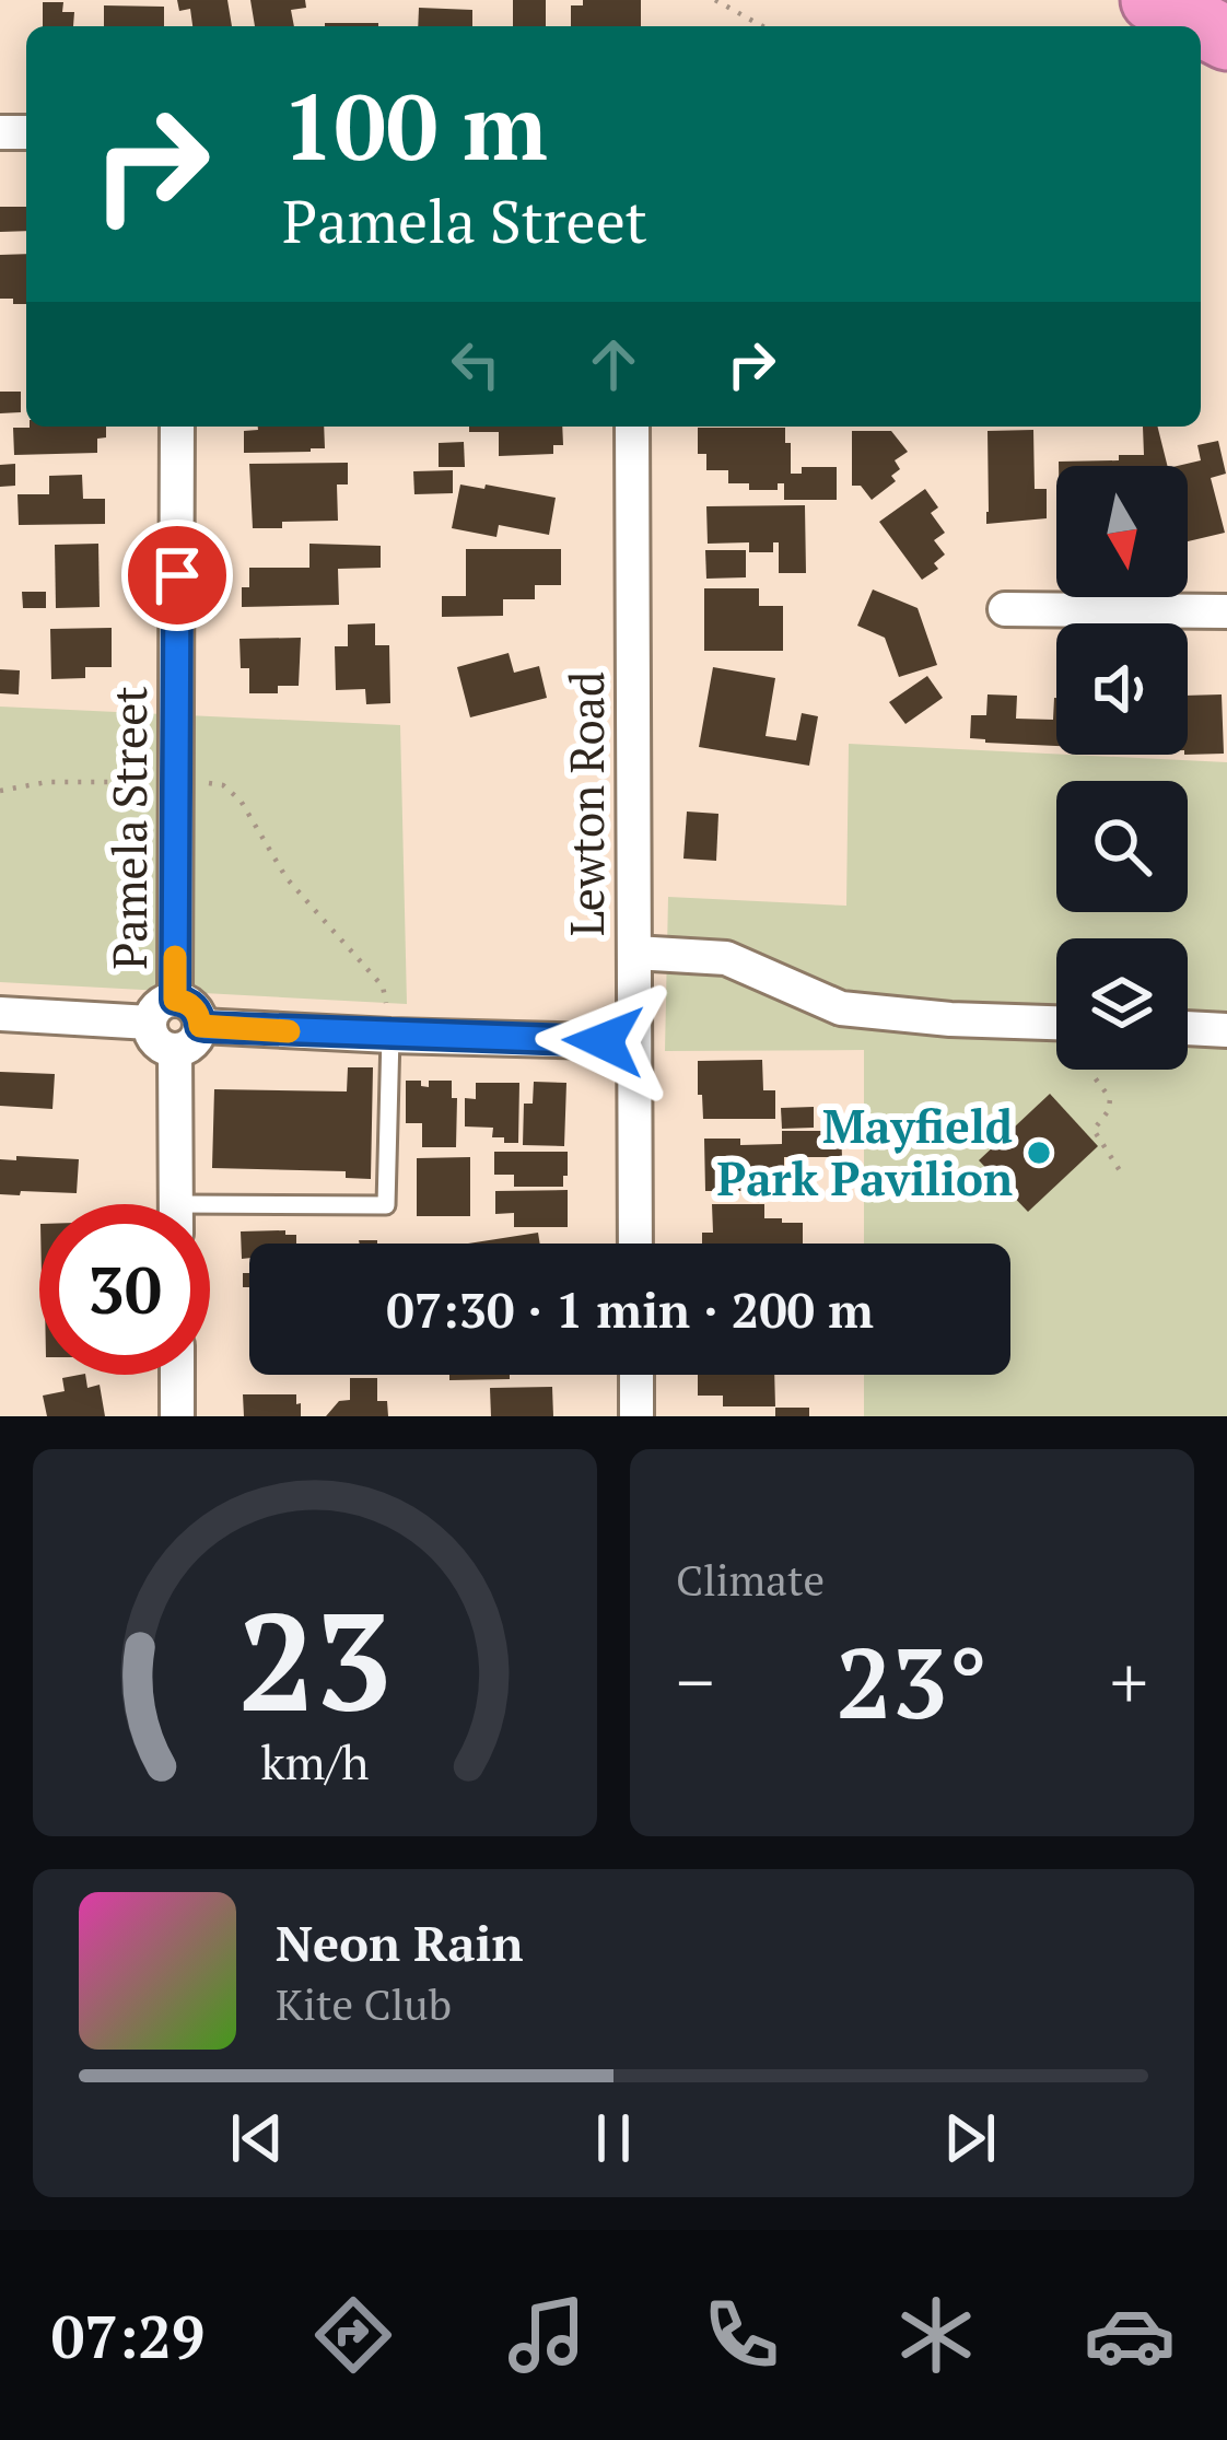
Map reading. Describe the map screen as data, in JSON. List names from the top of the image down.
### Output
{
  "streets": {
    "street": ["Lewton Road", "Pamela Street"]
  },
  "places": ["Mayfield Park Pavilion"],
  "north": "bottom",
  "page": {
    "turn": ["100 m", "Pamela Street"],
    "limit": "30",
    "trip": "07:30 · 1 min · 200 m",
    "tile": "Climate",
    "heat": ["−", "23°", "+"],
    "song": ["Neon Rain", "Kite Club"],
    "tabs": "07:29",
    "gauge": ["23", "km/h"]
  }
}
